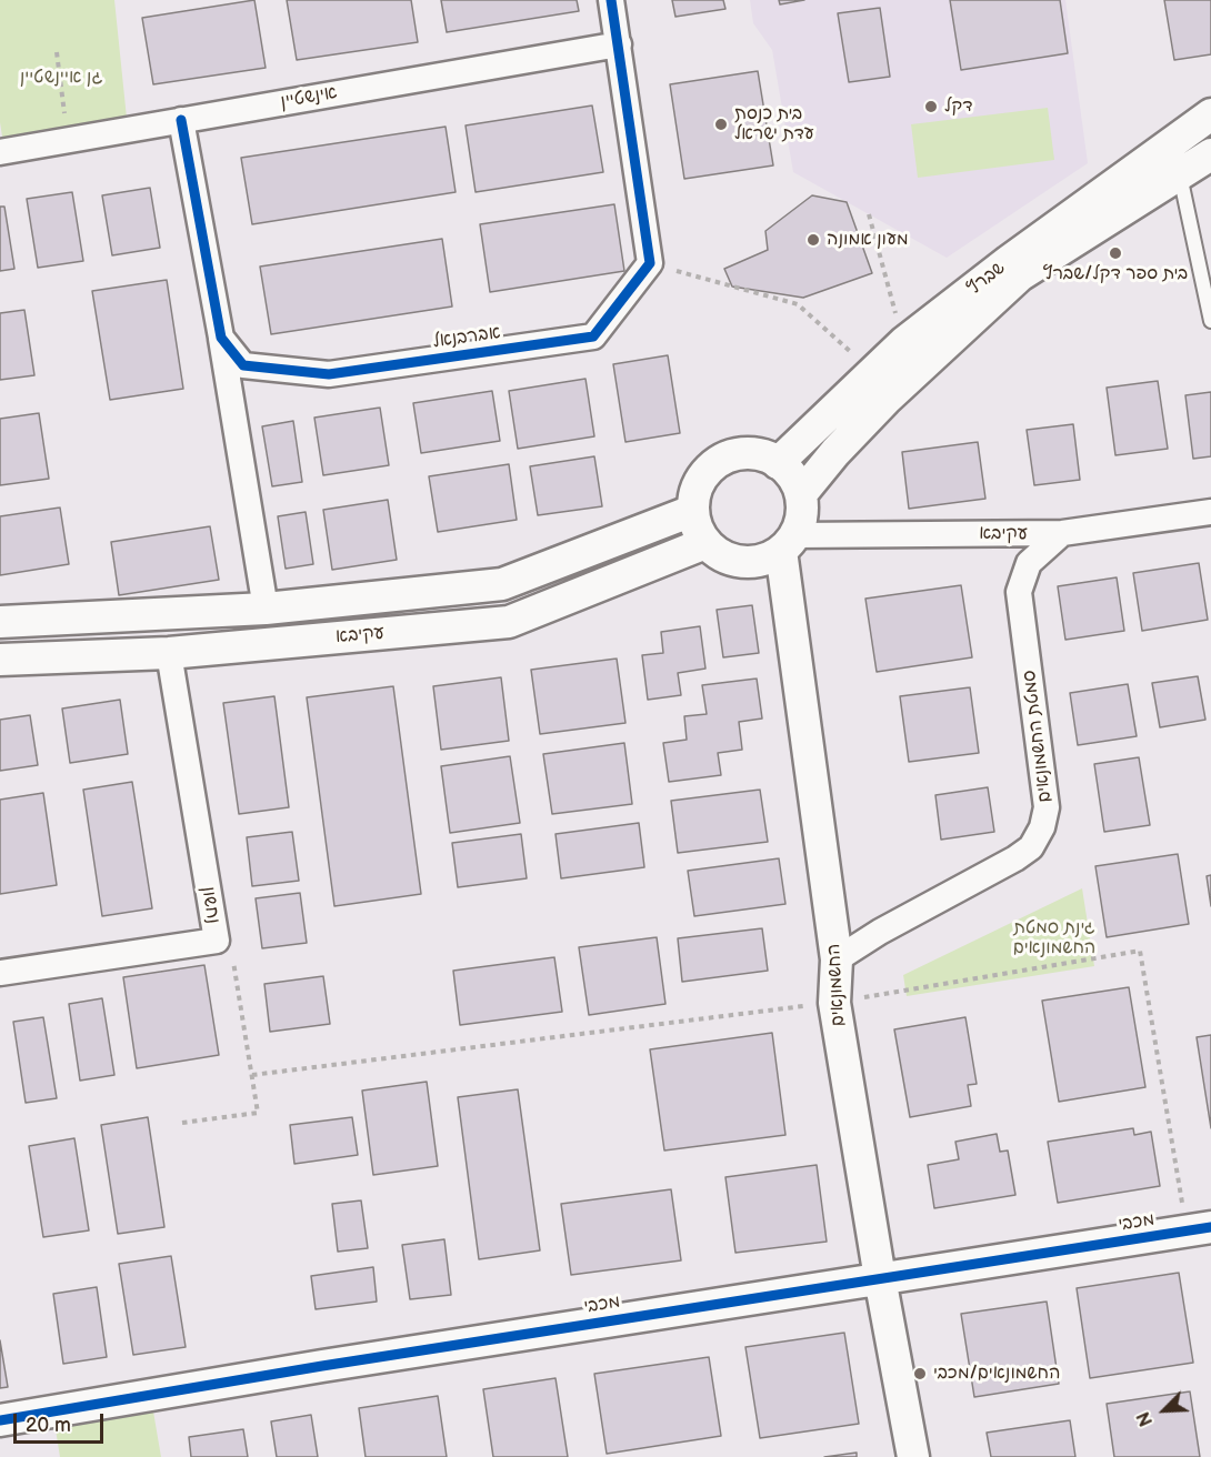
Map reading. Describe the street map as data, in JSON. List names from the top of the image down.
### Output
{
  "streets": {
    "street": [
      "אינשטיין",
      "שברץ",
      "אברבנאל",
      "עקיבא",
      "סמטת החשמונאים",
      "נחשון",
      "החשמונאים",
      "מכבי"
    ]
  },
  "crossings": [
    ["אינשטיין", "אברבנאל"],
    ["שברץ", "עקיבא"],
    ["שברץ", "החשמונאים"],
    ["אברבנאל", "עקיבא"],
    ["עקיבא", "סמטת החשמונאים"],
    ["עקיבא", "נחשון"],
    ["עקיבא", "החשמונאים"],
    ["סמטת החשמונאים", "החשמונאים"],
    ["החשמונאים", "מכבי"]
  ],
  "parks": ["גן איינשטיין", "גינת סמטת החשמונאים"],
  "places": [
    "דקל",
    "בית כנסת עדת ישראל",
    "מעון אמונה",
    "בית ספר דקל/שברץ",
    "החשמונאים/מכבי"
  ],
  "scale_bar": "20 m",
  "north": "bottom left"
}
